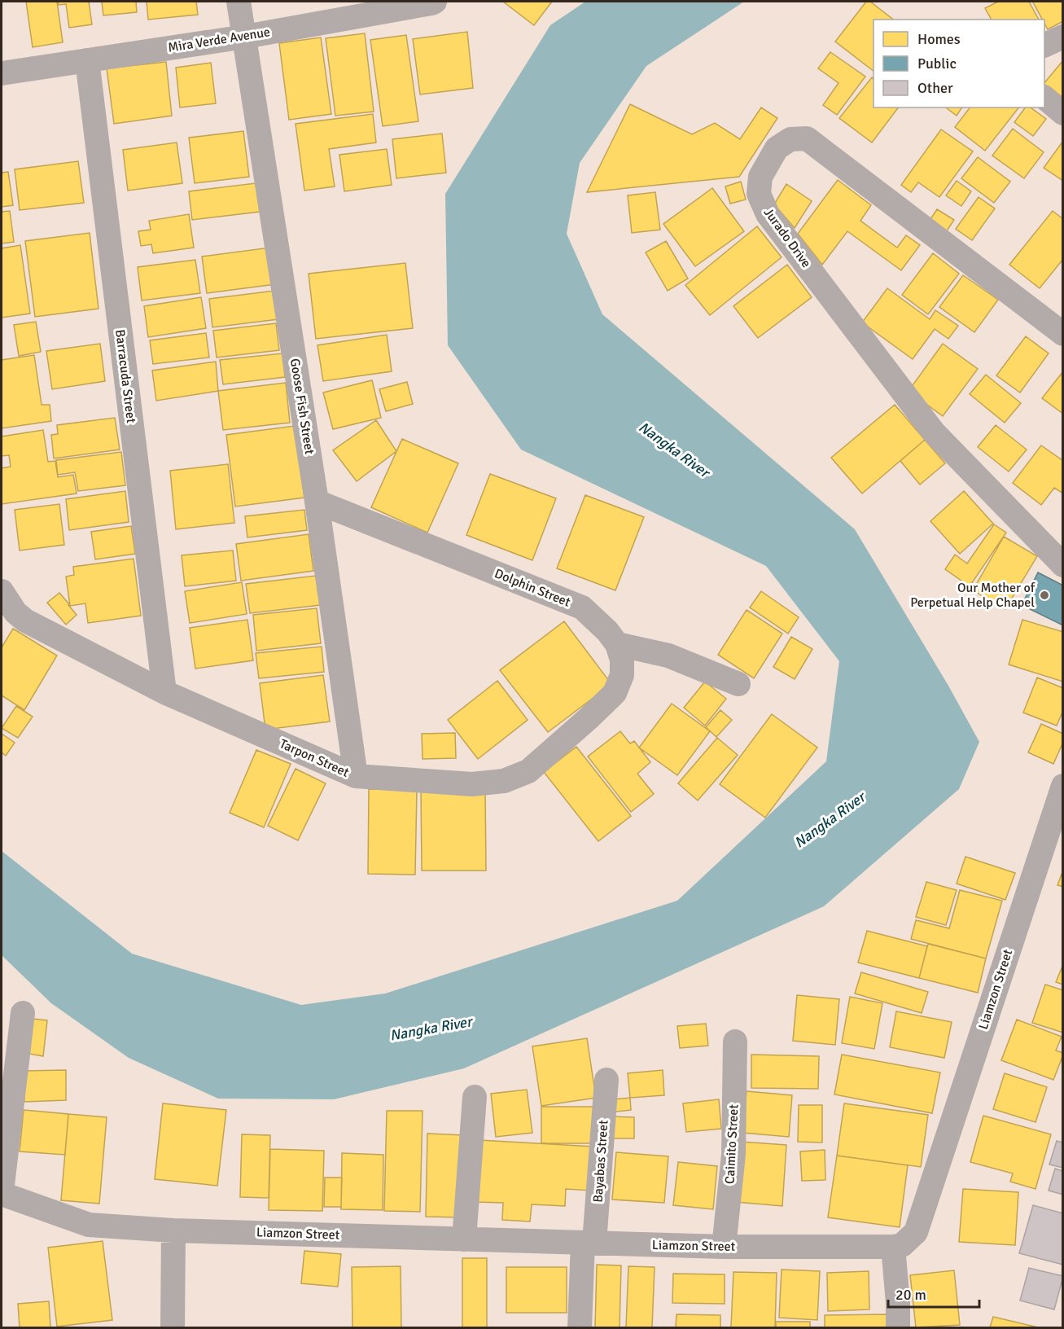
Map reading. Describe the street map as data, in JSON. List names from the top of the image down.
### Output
{
  "streets": {
    "street": [
      "Mira Verde Avenue",
      "Jurado Drive",
      "Barracuda Street",
      "Goose Fish Street",
      "Dolphin Street",
      "Tarpon Street",
      "Liamzon Street",
      "Caimito Street",
      "Bayabas Street"
    ]
  },
  "crossings": [
    ["Mira Verde Avenue", "Barracuda Street"],
    ["Mira Verde Avenue", "Goose Fish Street"],
    ["Barracuda Street", "Tarpon Street"],
    ["Goose Fish Street", "Dolphin Street"],
    ["Goose Fish Street", "Tarpon Street"],
    ["Dolphin Street", "Tarpon Street"],
    ["Liamzon Street", "Caimito Street"],
    ["Liamzon Street", "Bayabas Street"]
  ],
  "water": ["Nangka River"],
  "places": ["Our Mother of Perpetual Help Chapel"],
  "legend": ["Homes", "Public", "Other"],
  "scale_bar": "20 m"
}
